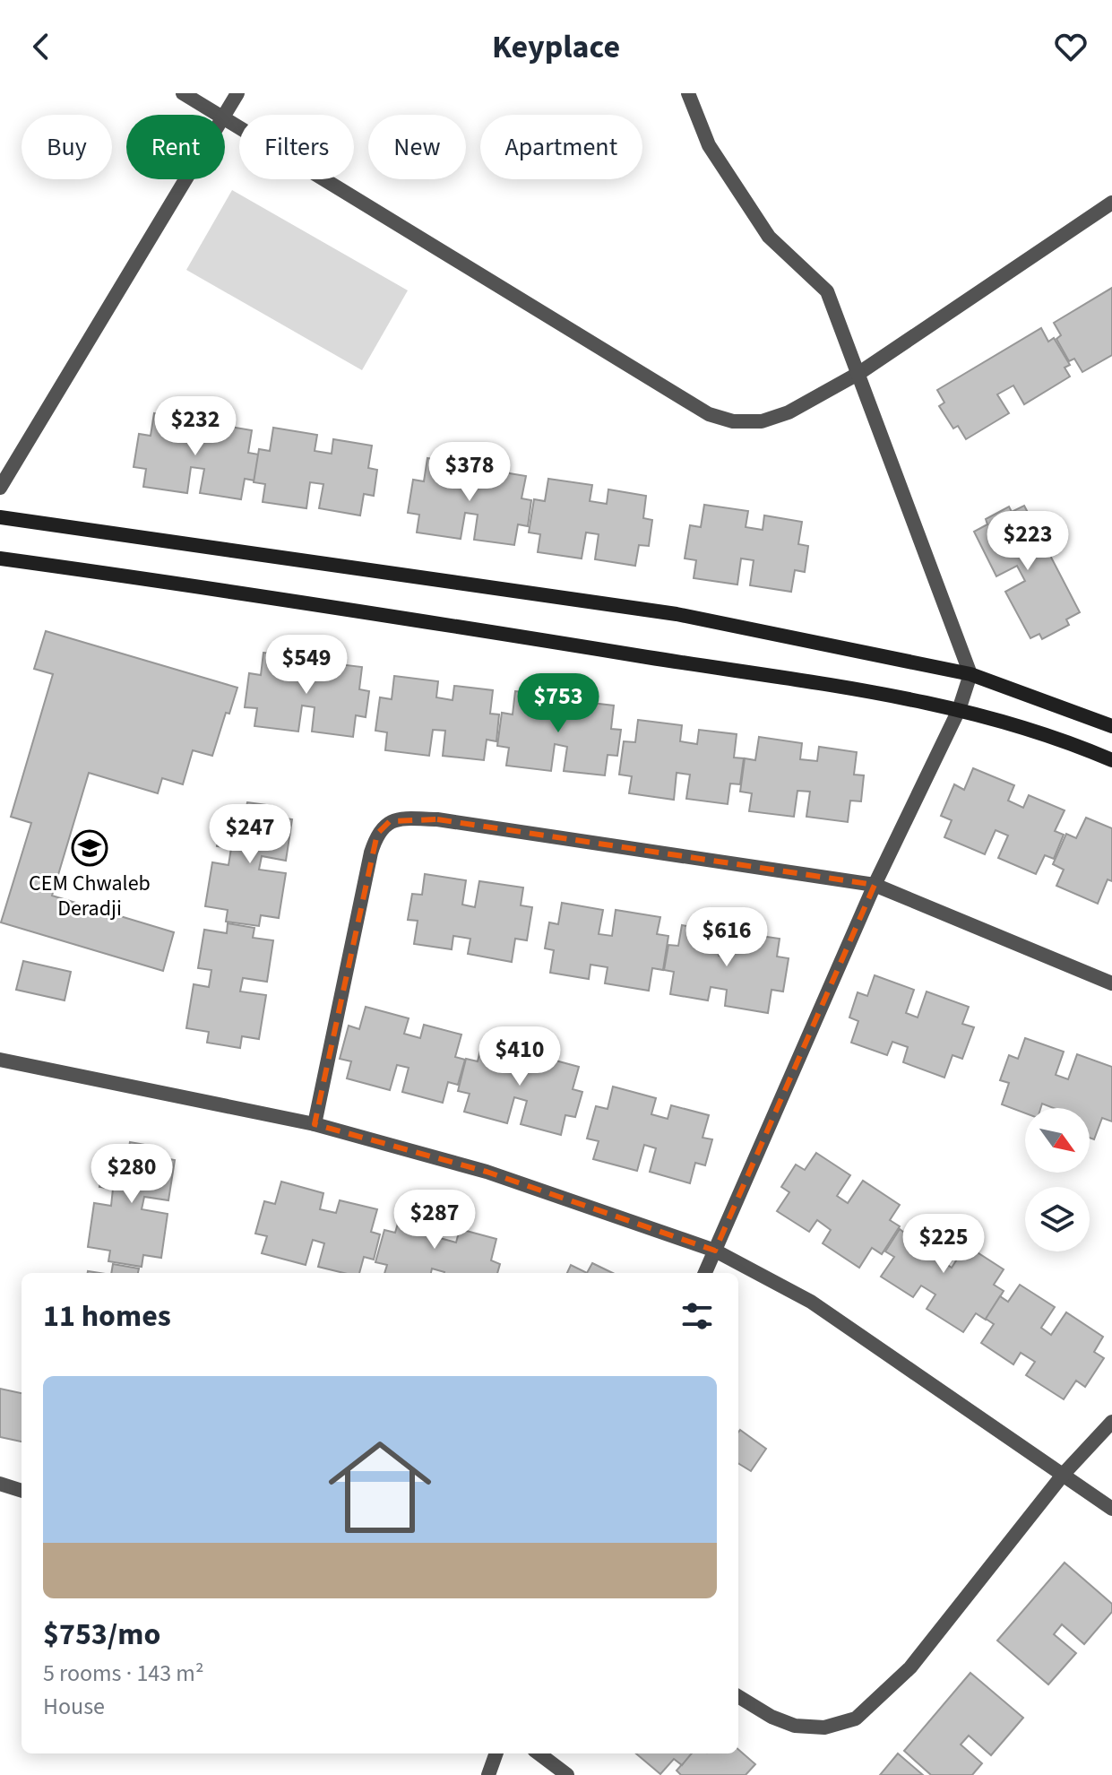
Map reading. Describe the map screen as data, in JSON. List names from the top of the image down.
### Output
{
  "places": {
    "school or university": ["CEM Chwaleb Deradji"]
  },
  "north": "bottom right",
  "page": {
    "header": "Keyplace",
    "chip": [
      "Buy",
      "Rent",
      "Filters",
      "New",
      "Apartment"
    ],
    "price": [
      "$232",
      "$378",
      "$223",
      "$549",
      "$753",
      "$247",
      "$616",
      "$410",
      "$280",
      "$287",
      "$225"
    ],
    "heading": "11 homes",
    "list": [
      {
        "name": "$753/mo",
        "note": "5 rooms · 143 m² · House"
      }
    ]
  }
}
